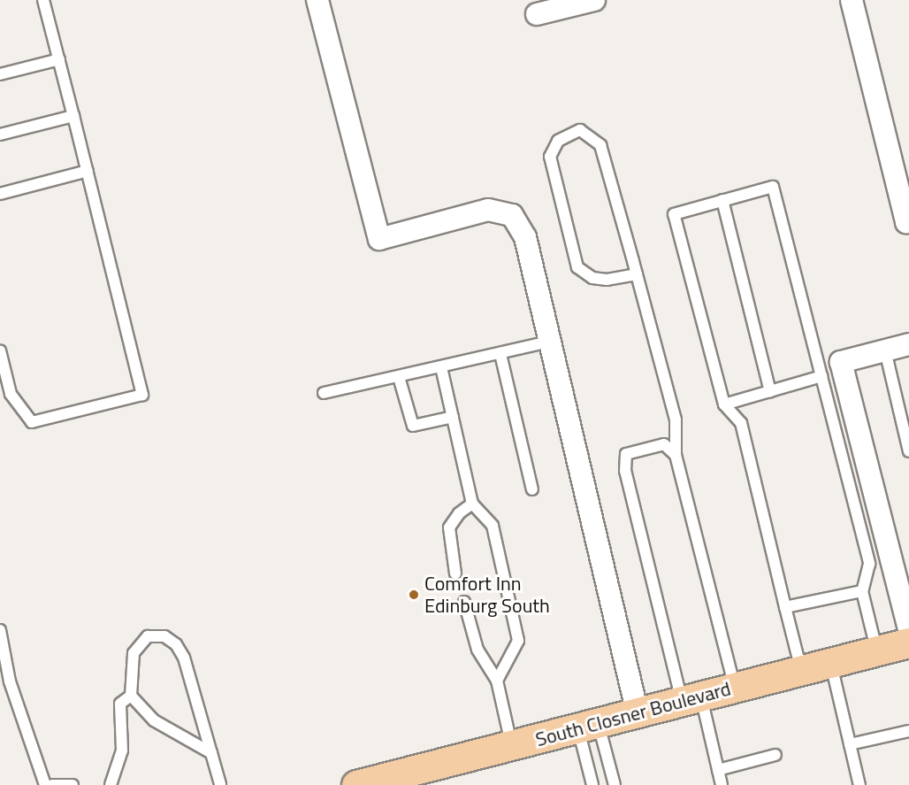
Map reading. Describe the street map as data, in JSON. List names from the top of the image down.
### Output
{
  "streets": {
    "main road": ["South Closner Boulevard"]
  },
  "places": ["Comfort Inn Edinburg South"]
}
